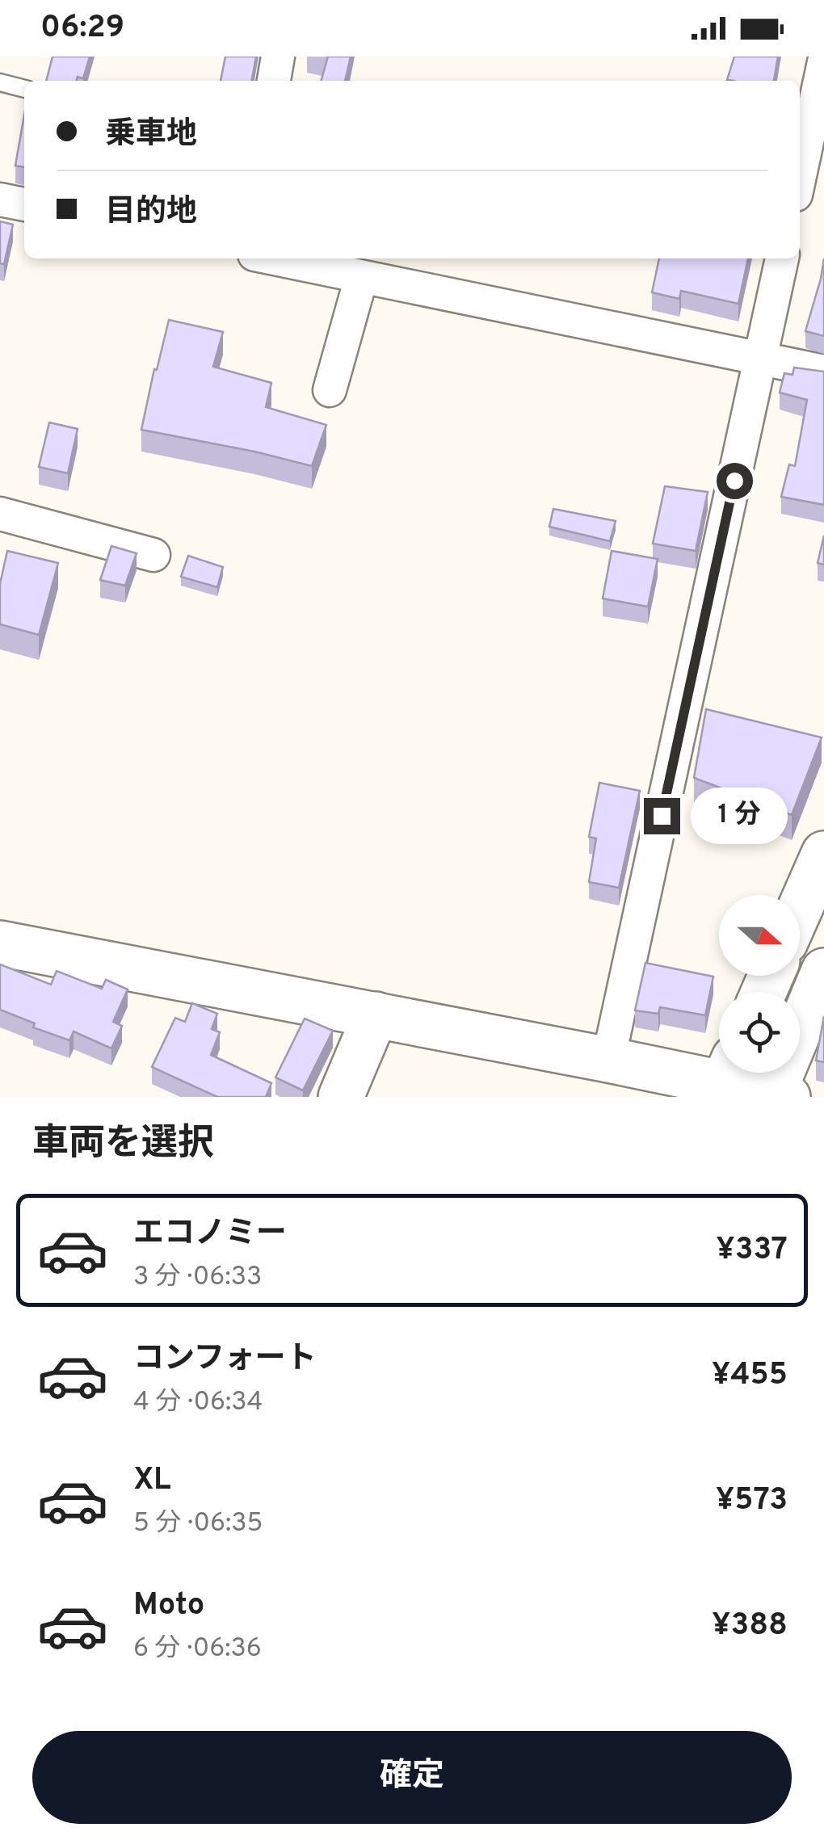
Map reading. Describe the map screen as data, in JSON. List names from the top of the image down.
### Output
{
  "north": "right",
  "page": {
    "status": "06:29",
    "banner": ["乗車地", "目的地"],
    "bubble": "1 分",
    "heading": "車両を選択",
    "list": [
      {
        "name": "エコノミー",
        "note": "3 分 · 06:33",
        "value": "¥337"
      },
      {
        "name": "コンフォート",
        "note": "4 分 · 06:34",
        "value": "¥455"
      },
      {
        "name": "XL",
        "note": "5 分 · 06:35",
        "value": "¥573"
      },
      {
        "name": "Moto",
        "note": "6 分 · 06:36",
        "value": "¥388"
      }
    ],
    "buttons": "確定"
  }
}
